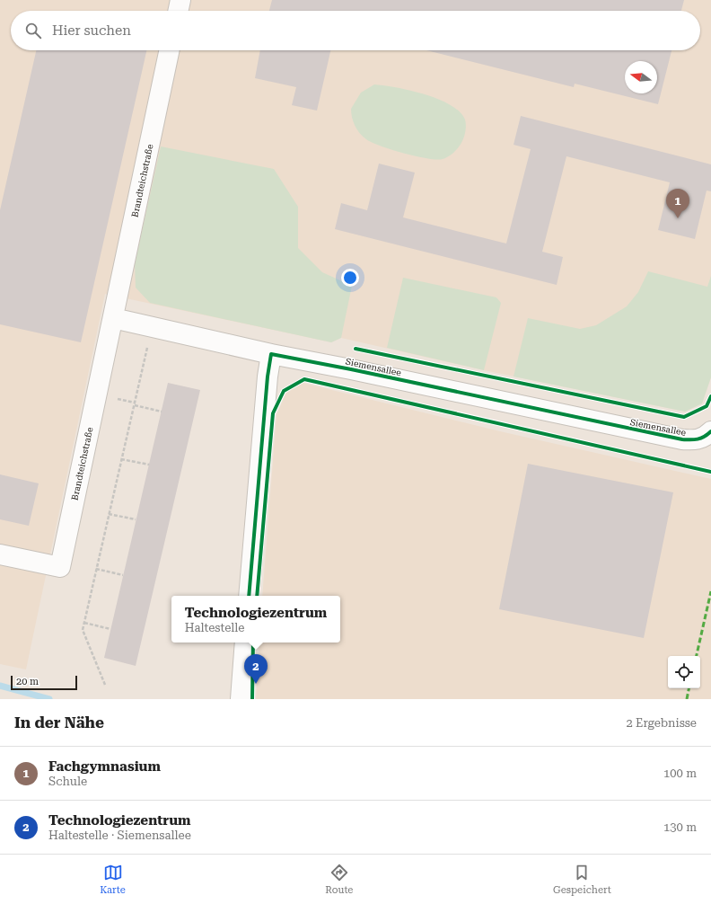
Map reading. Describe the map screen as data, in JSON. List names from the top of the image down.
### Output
{
  "streets": {
    "street": ["Brandteichstraße", "Siemensallee"]
  },
  "scale_bar": "20 m",
  "north": "left",
  "page": {
    "search": "Hier suchen",
    "pins": ["1", "2"],
    "popup": ["Technologiezentrum", "Haltestelle"],
    "scale": "20 m",
    "heading": ["In der Nähe", "2 Ergebnisse"],
    "list": [
      {
        "mark": "1",
        "name": "Fachgymnasium",
        "note": "Schule",
        "value": "100 m"
      },
      {
        "mark": "2",
        "name": "Technologiezentrum",
        "note": "Haltestelle · Siemensallee",
        "value": "130 m"
      }
    ],
    "nav": ["Karte", "Route", "Gespeichert"]
  }
}
